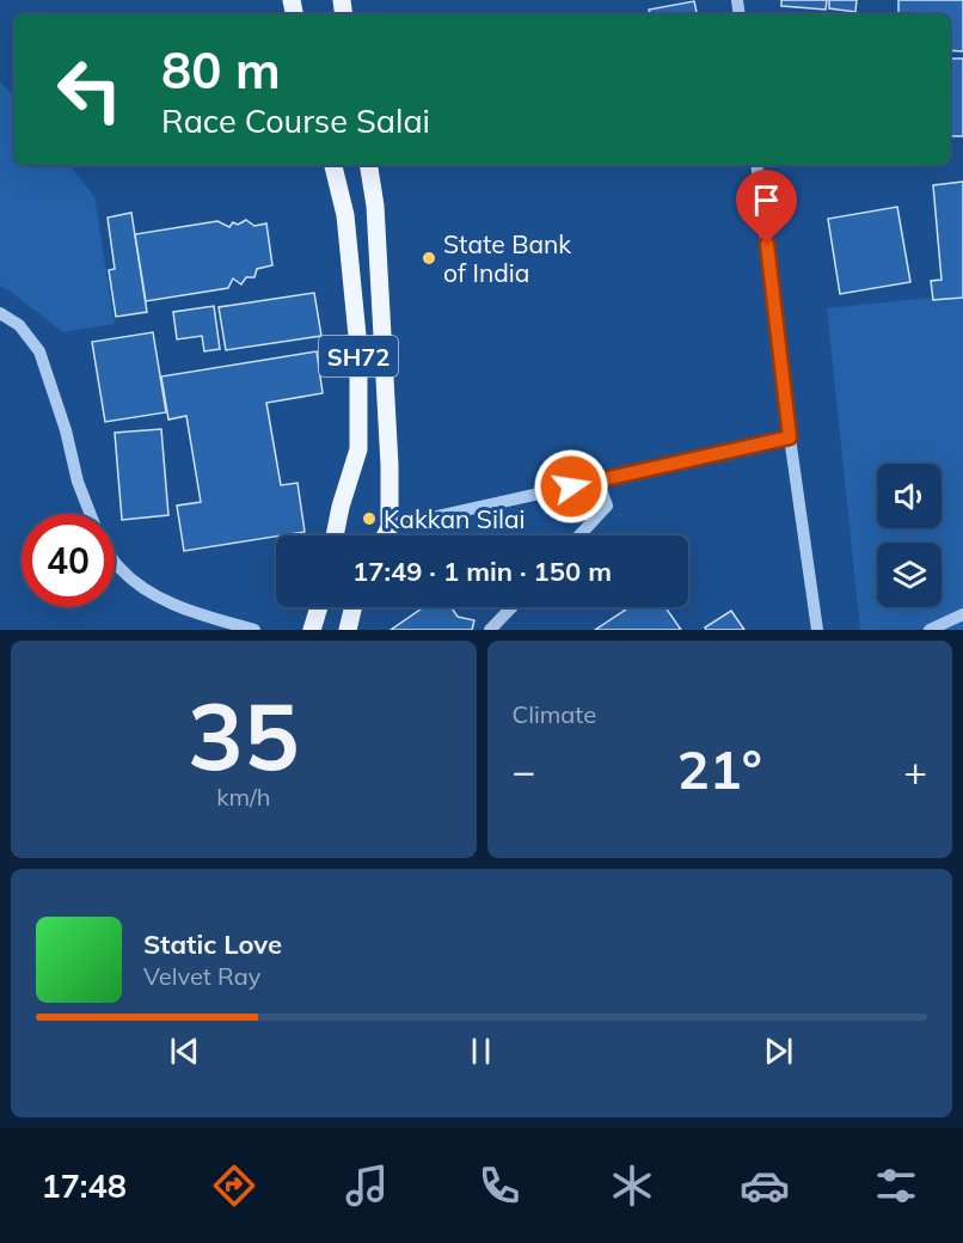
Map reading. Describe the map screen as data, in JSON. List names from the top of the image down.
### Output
{
  "streets": {
    "main road": ["SH72"]
  },
  "places": ["State Bank of India", "Kakkan Silai"],
  "page": {
    "turn": ["80 m", "Race Course Salai"],
    "limit": "40",
    "trip": "17:49 · 1 min · 150 m",
    "tile": [
      ["35", "km/h"],
      "Climate"
    ],
    "heat": ["−", "21°", "+"],
    "song": ["Static Love", "Velvet Ray"],
    "tabs": "17:48"
  }
}
